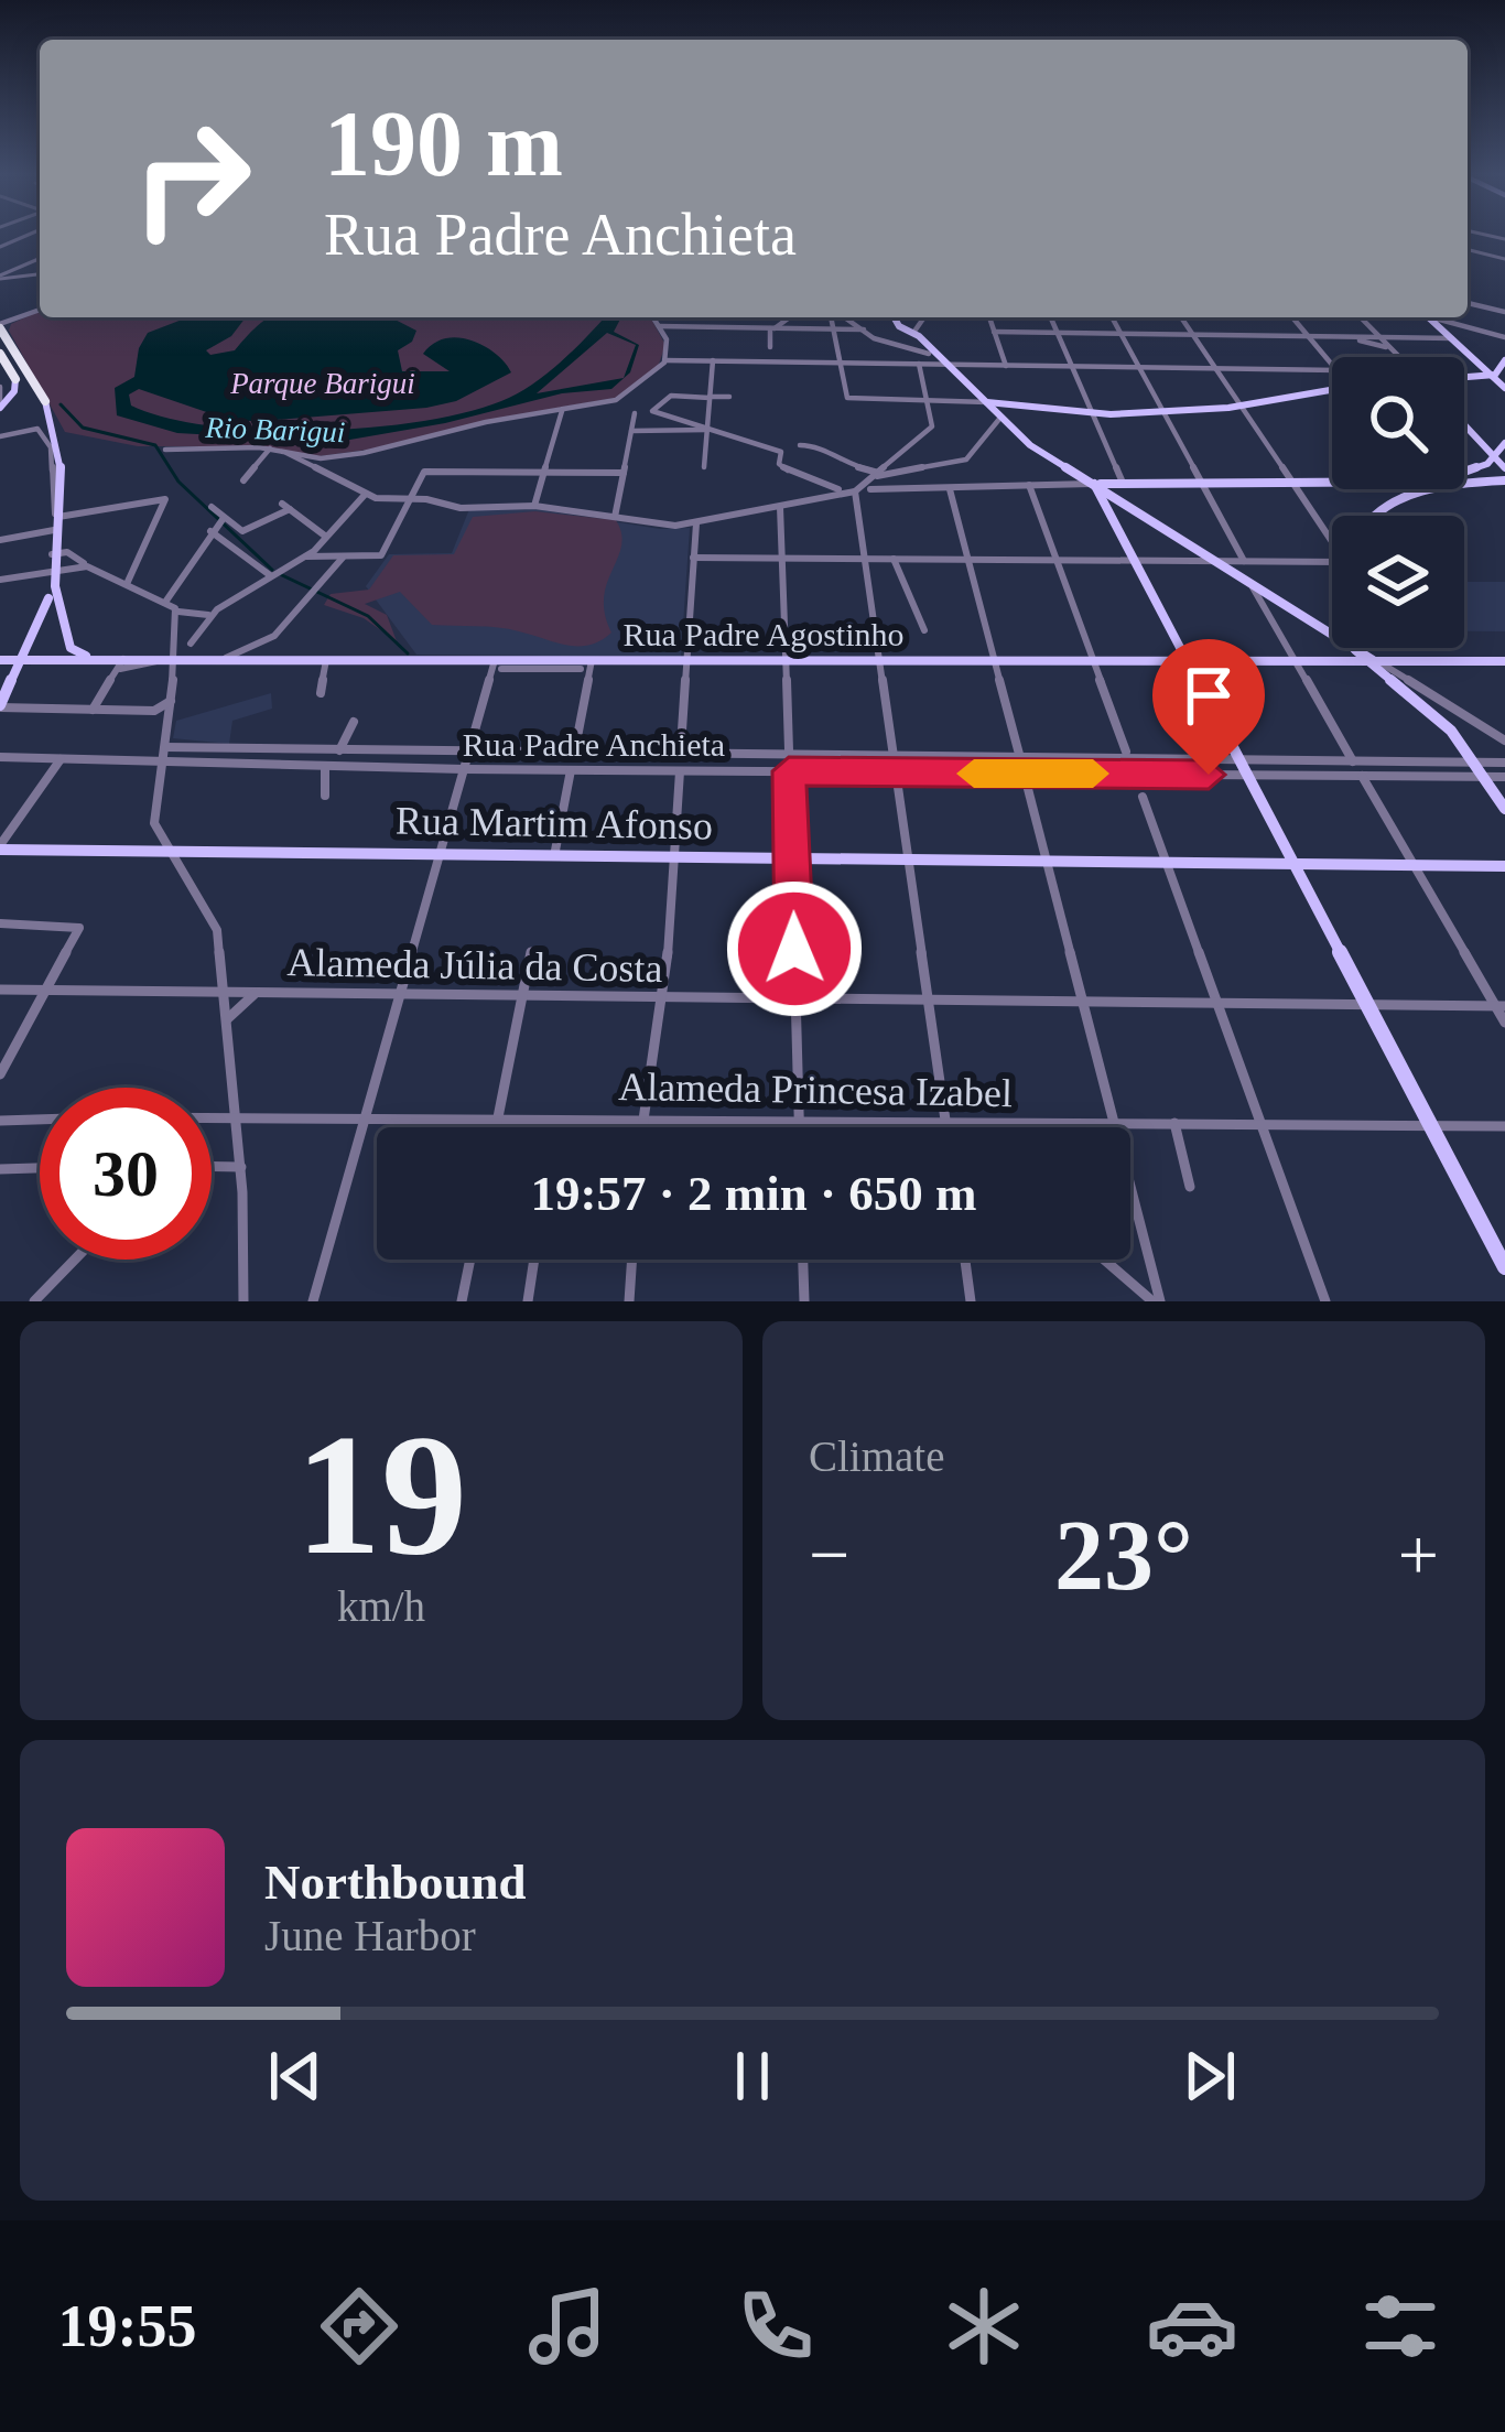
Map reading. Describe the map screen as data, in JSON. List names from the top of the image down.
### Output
{
  "streets": {
    "main road": ["Rua Padre Agostinho", "Rua Martim Afonso"],
    "street": ["Rua Padre Anchieta", "Alameda Júlia da Costa", "Alameda Princesa Izabel"]
  },
  "water": ["Rio Barigui"],
  "parks": ["Parque Barigui"],
  "page": {
    "turn": ["190 m", "Rua Padre Anchieta"],
    "limit": "30",
    "trip": "19:57 · 2 min · 650 m",
    "tile": [
      ["19", "km/h"],
      "Climate"
    ],
    "heat": ["−", "23°", "+"],
    "song": ["Northbound", "June Harbor"],
    "tabs": "19:55"
  }
}
